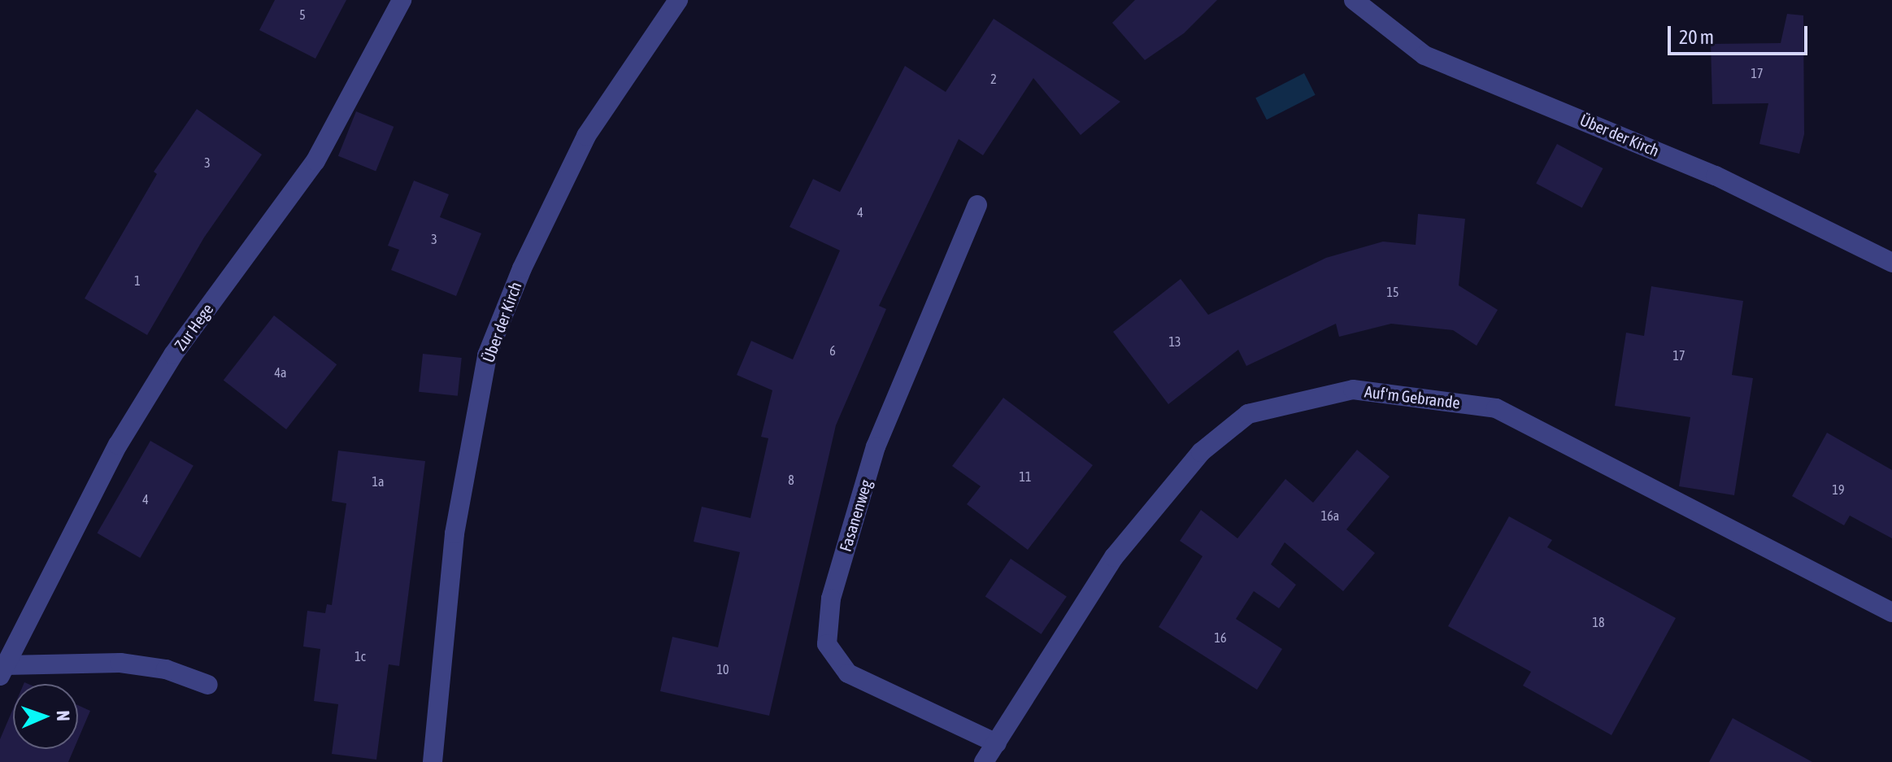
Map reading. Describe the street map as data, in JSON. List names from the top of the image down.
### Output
{
  "streets": {
    "street": [
      "Über der Kirch",
      "Zur Hege",
      "Auf'm Gebrande",
      "Fasanenweg"
    ]
  },
  "crossings": [
    ["Auf'm Gebrande", "Fasanenweg"]
  ],
  "house_numbers": [
    "5",
    "17",
    "2",
    "3",
    "4",
    "3",
    "1",
    "15",
    "13",
    "6",
    "17",
    "4a",
    "11",
    "8",
    "1a",
    "19",
    "4",
    "16a",
    "18",
    "16",
    "1c",
    "10"
  ],
  "scale_bar": "20 m",
  "north": "right"
}
